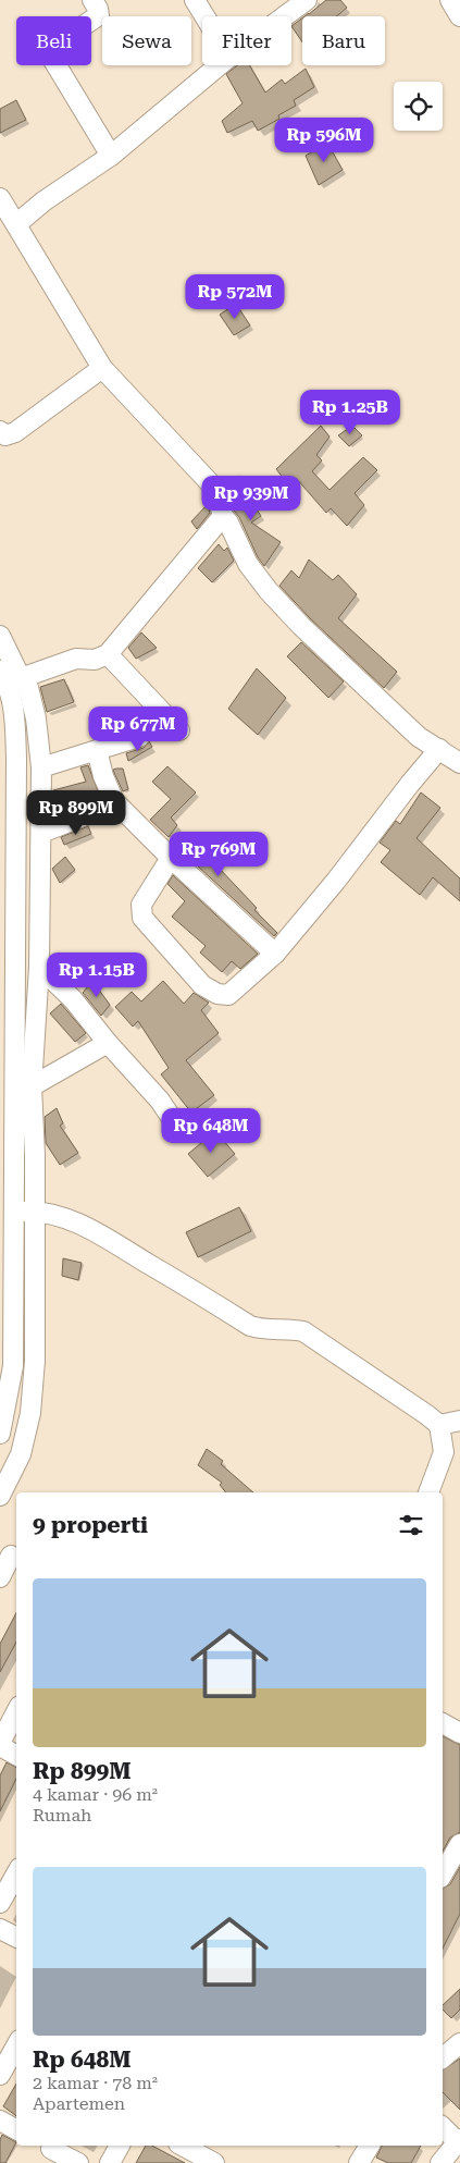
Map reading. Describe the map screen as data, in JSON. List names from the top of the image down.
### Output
{
  "page": {
    "chip": [
      "Beli",
      "Sewa",
      "Filter",
      "Baru"
    ],
    "price": [
      "Rp 596M",
      "Rp 572M",
      "Rp 1.25B",
      "Rp 939M",
      "Rp 677M",
      "Rp 899M",
      "Rp 769M",
      "Rp 1.15B",
      "Rp 648M"
    ],
    "heading": "9 properti",
    "list": [
      {
        "name": "Rp 899M",
        "note": "4 kamar · 96 m² · Rumah"
      },
      {
        "name": "Rp 648M",
        "note": "2 kamar · 78 m² · Apartemen"
      }
    ]
  }
}
